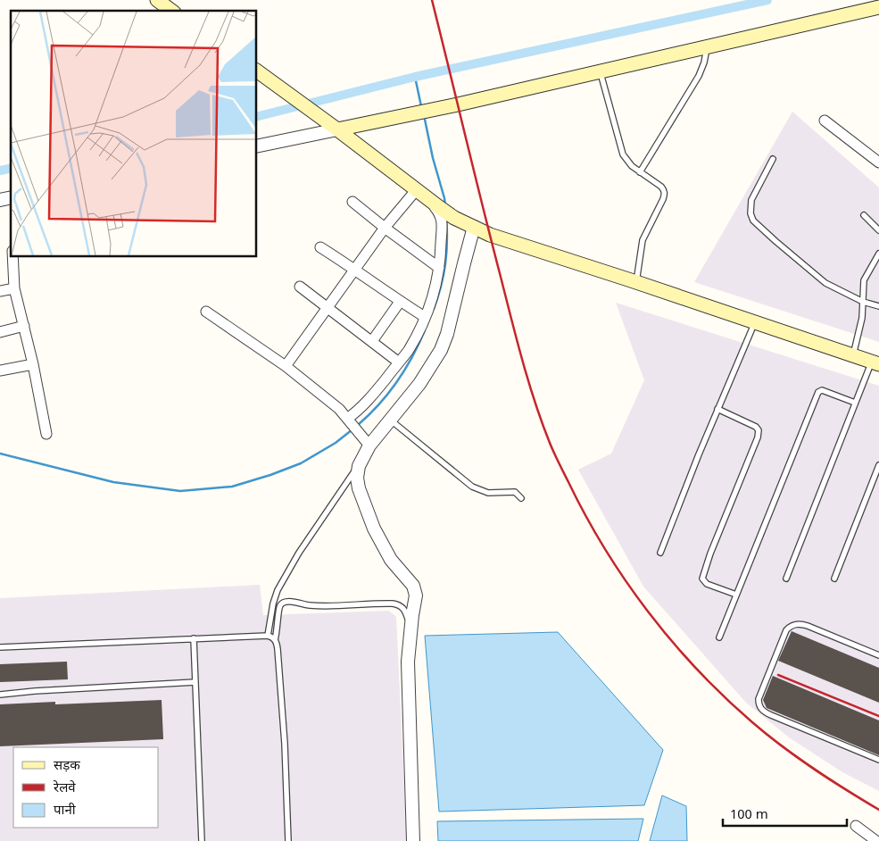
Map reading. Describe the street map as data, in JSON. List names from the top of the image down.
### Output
{
  "legend": ["सड़क", "रेलवे", "पानी"],
  "scale_bar": "100 m"
}
